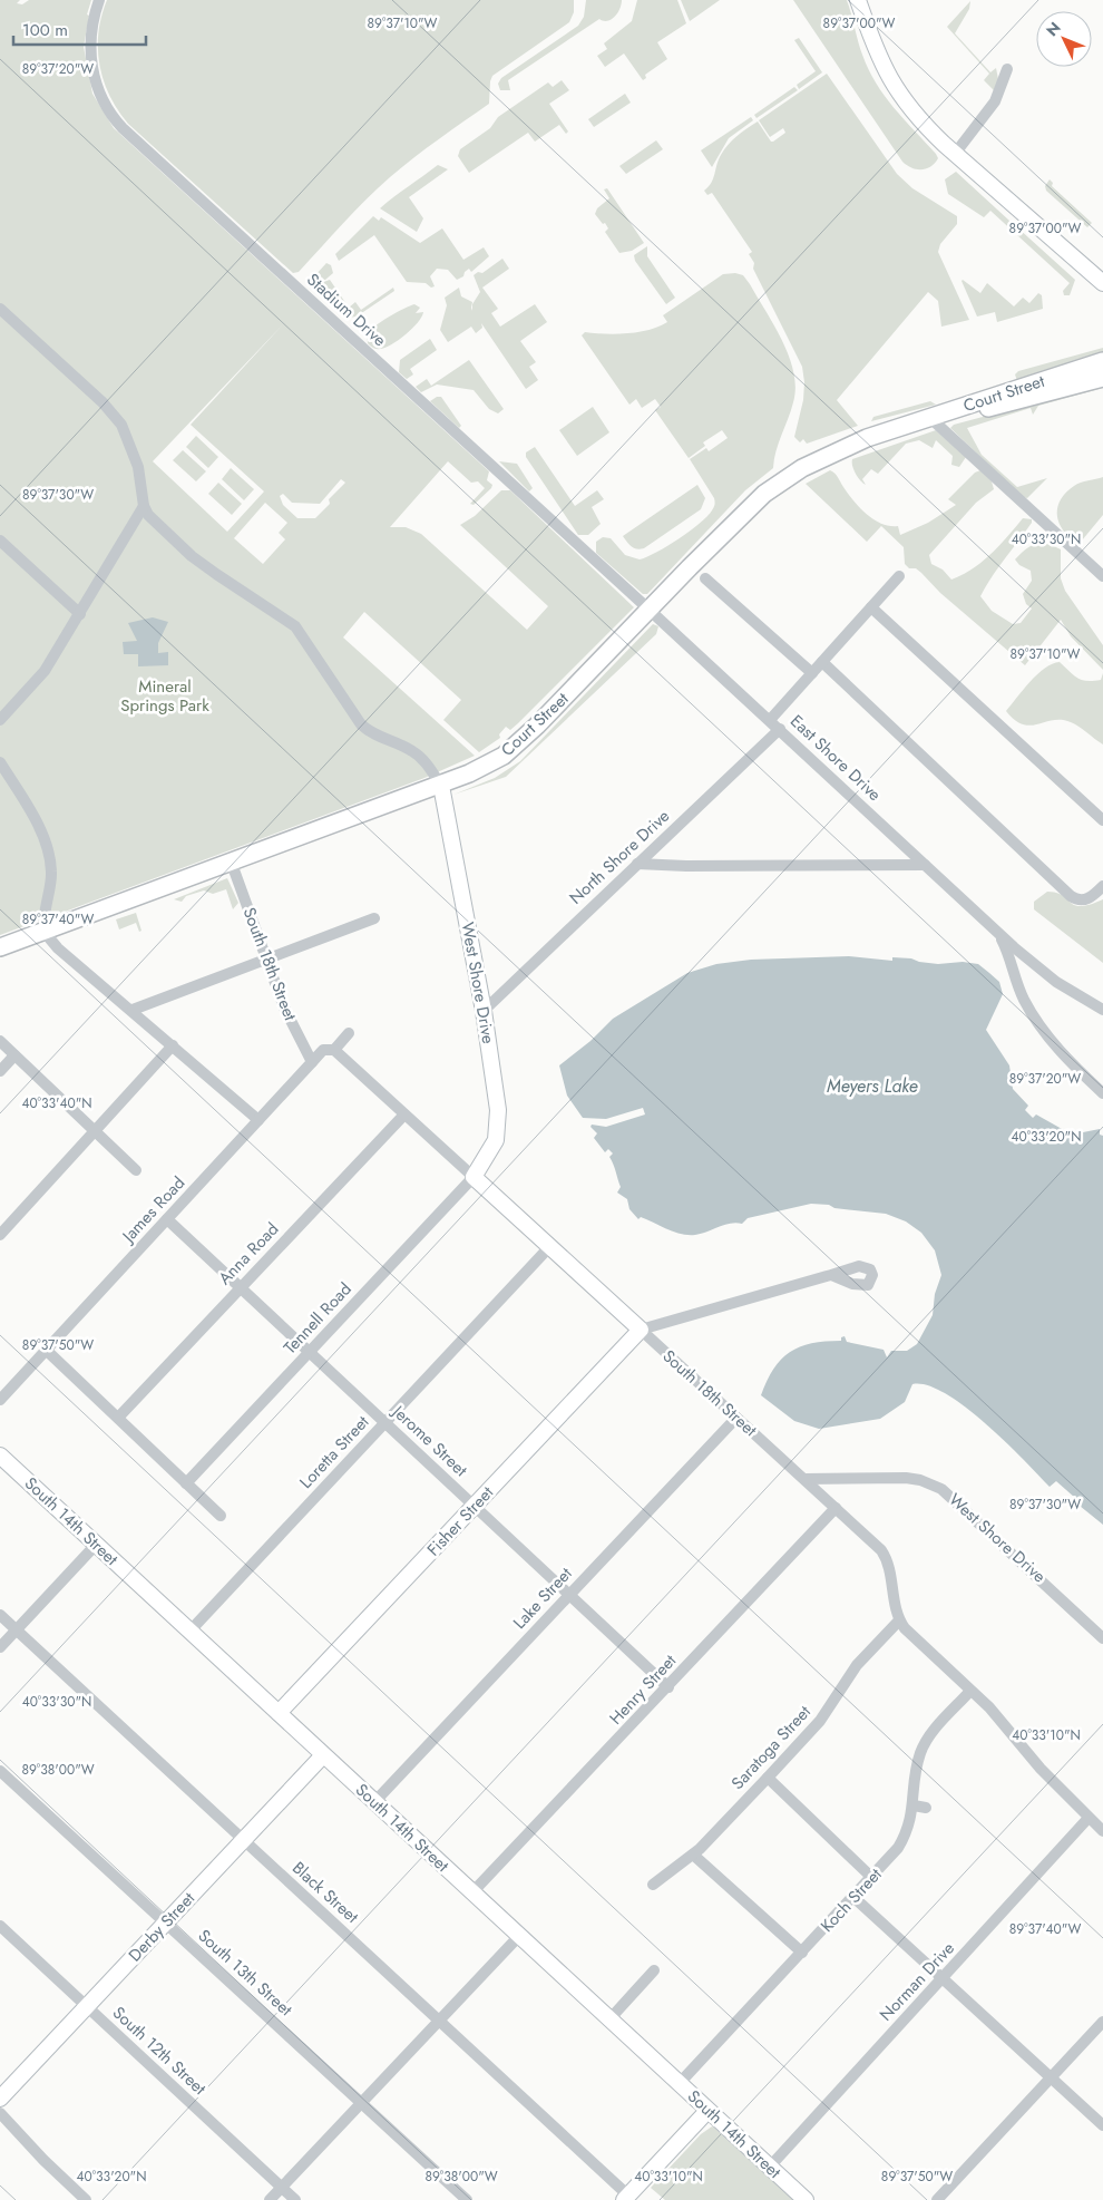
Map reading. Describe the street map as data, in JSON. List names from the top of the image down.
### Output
{
  "streets": {
    "main road": [
      "Court Street",
      "South 18th Street",
      "West Shore Drive",
      "South 14th Street",
      "Fisher Street",
      "Derby Street"
    ],
    "street": [
      "Stadium Drive",
      "East Shore Drive",
      "North Shore Drive",
      "James Road",
      "Anna Road",
      "Tennell Road",
      "Jerome Street",
      "Loretta Street",
      "Lake Street",
      "Henry Street",
      "Saratoga Street",
      "Black Street",
      "Koch Street",
      "South 13th Street",
      "Norman Drive",
      "South 12th Street"
    ]
  },
  "crossings": [
    ["Stadium Drive", "Court Street"],
    ["Stadium Drive", "East Shore Drive"],
    ["Court Street", "East Shore Drive"],
    ["Court Street", "South 18th Street"],
    ["Court Street", "West Shore Drive"],
    ["East Shore Drive", "North Shore Drive"],
    ["North Shore Drive", "West Shore Drive"],
    ["South 18th Street", "West Shore Drive"],
    ["South 18th Street", "James Road"],
    ["South 18th Street", "Anna Road"],
    ["South 18th Street", "Tennell Road"],
    ["South 18th Street", "Loretta Street"],
    ["South 18th Street", "Fisher Street"],
    ["South 18th Street", "Lake Street"],
    ["South 18th Street", "Henry Street"],
    ["South 18th Street", "Saratoga Street"],
    ["West Shore Drive", "Tennell Road"],
    ["James Road", "Jerome Street"],
    ["Anna Road", "Jerome Street"],
    ["Tennell Road", "Jerome Street"],
    ["Jerome Street", "Loretta Street"],
    ["Jerome Street", "Fisher Street"],
    ["Jerome Street", "Lake Street"],
    ["Jerome Street", "Henry Street"],
    ["Loretta Street", "South 14th Street"],
    ["South 14th Street", "Fisher Street"],
    ["South 14th Street", "Lake Street"],
    ["South 14th Street", "Henry Street"],
    ["South 14th Street", "Koch Street"],
    ["South 14th Street", "Derby Street"],
    ["South 14th Street", "Norman Drive"],
    ["Black Street", "Derby Street"],
    ["Derby Street", "South 13th Street"],
    ["Derby Street", "South 12th Street"]
  ],
  "water": ["Meyers Lake"],
  "parks": ["Mineral Springs Park"],
  "scale_bar": "100 m",
  "north": "top left",
  "coordinates": [
    "89°37'10\"W",
    "89°37'00\"W",
    "89°37'20\"W",
    "89°37'30\"W",
    "40°33'30\"N",
    "89°37'40\"W",
    "40°33'40\"N",
    "40°33'20\"N",
    "89°37'50\"W",
    "40°33'10\"N",
    "89°38'00\"W"
  ]
}
